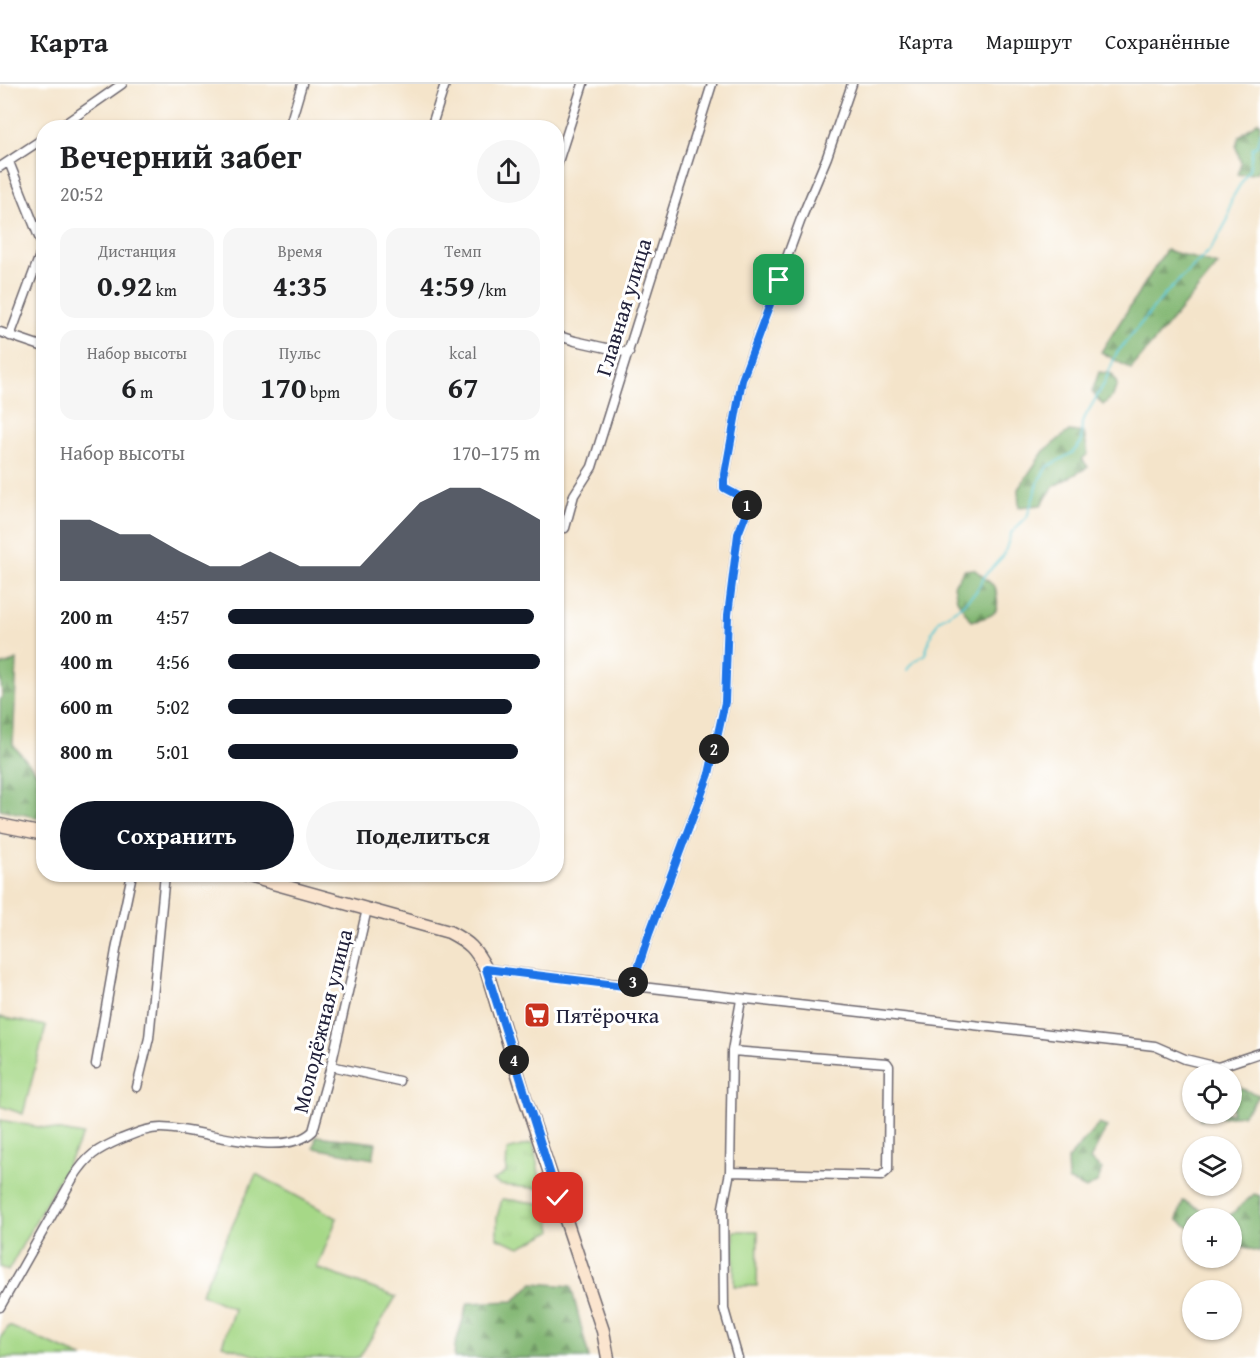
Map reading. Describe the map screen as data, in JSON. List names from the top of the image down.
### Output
{
  "streets": {
    "street": ["Главная улица", "Молодёжная улица"]
  },
  "places": {
    "supermarket": ["Пятёрочка"]
  },
  "page": {
    "header": "Карта",
    "nav": ["Карта", "Маршрут", "Сохранённые"],
    "heading": ["Вечерний забег", "20:52"],
    "stats": [
      ["Дистанция", "0.92 km"],
      ["Время", "4:35"],
      ["Темп", "4:59 /km"],
      ["Набор высоты", "6 m"],
      ["Пульс", "170 bpm"],
      ["kcal", "67"]
    ],
    "chart": ["Набор высоты", "170–175 m"],
    "pins": [
      "1",
      "2",
      "3",
      "4"
    ],
    "list": [
      {
        "name": "200 m",
        "note": "4:57"
      },
      {
        "name": "400 m",
        "note": "4:56"
      },
      {
        "name": "600 m",
        "note": "5:02"
      },
      {
        "name": "800 m",
        "note": "5:01"
      }
    ],
    "buttons": ["Сохранить", "Поделиться"],
    "map_buttons": ["+", "−"]
  }
}
